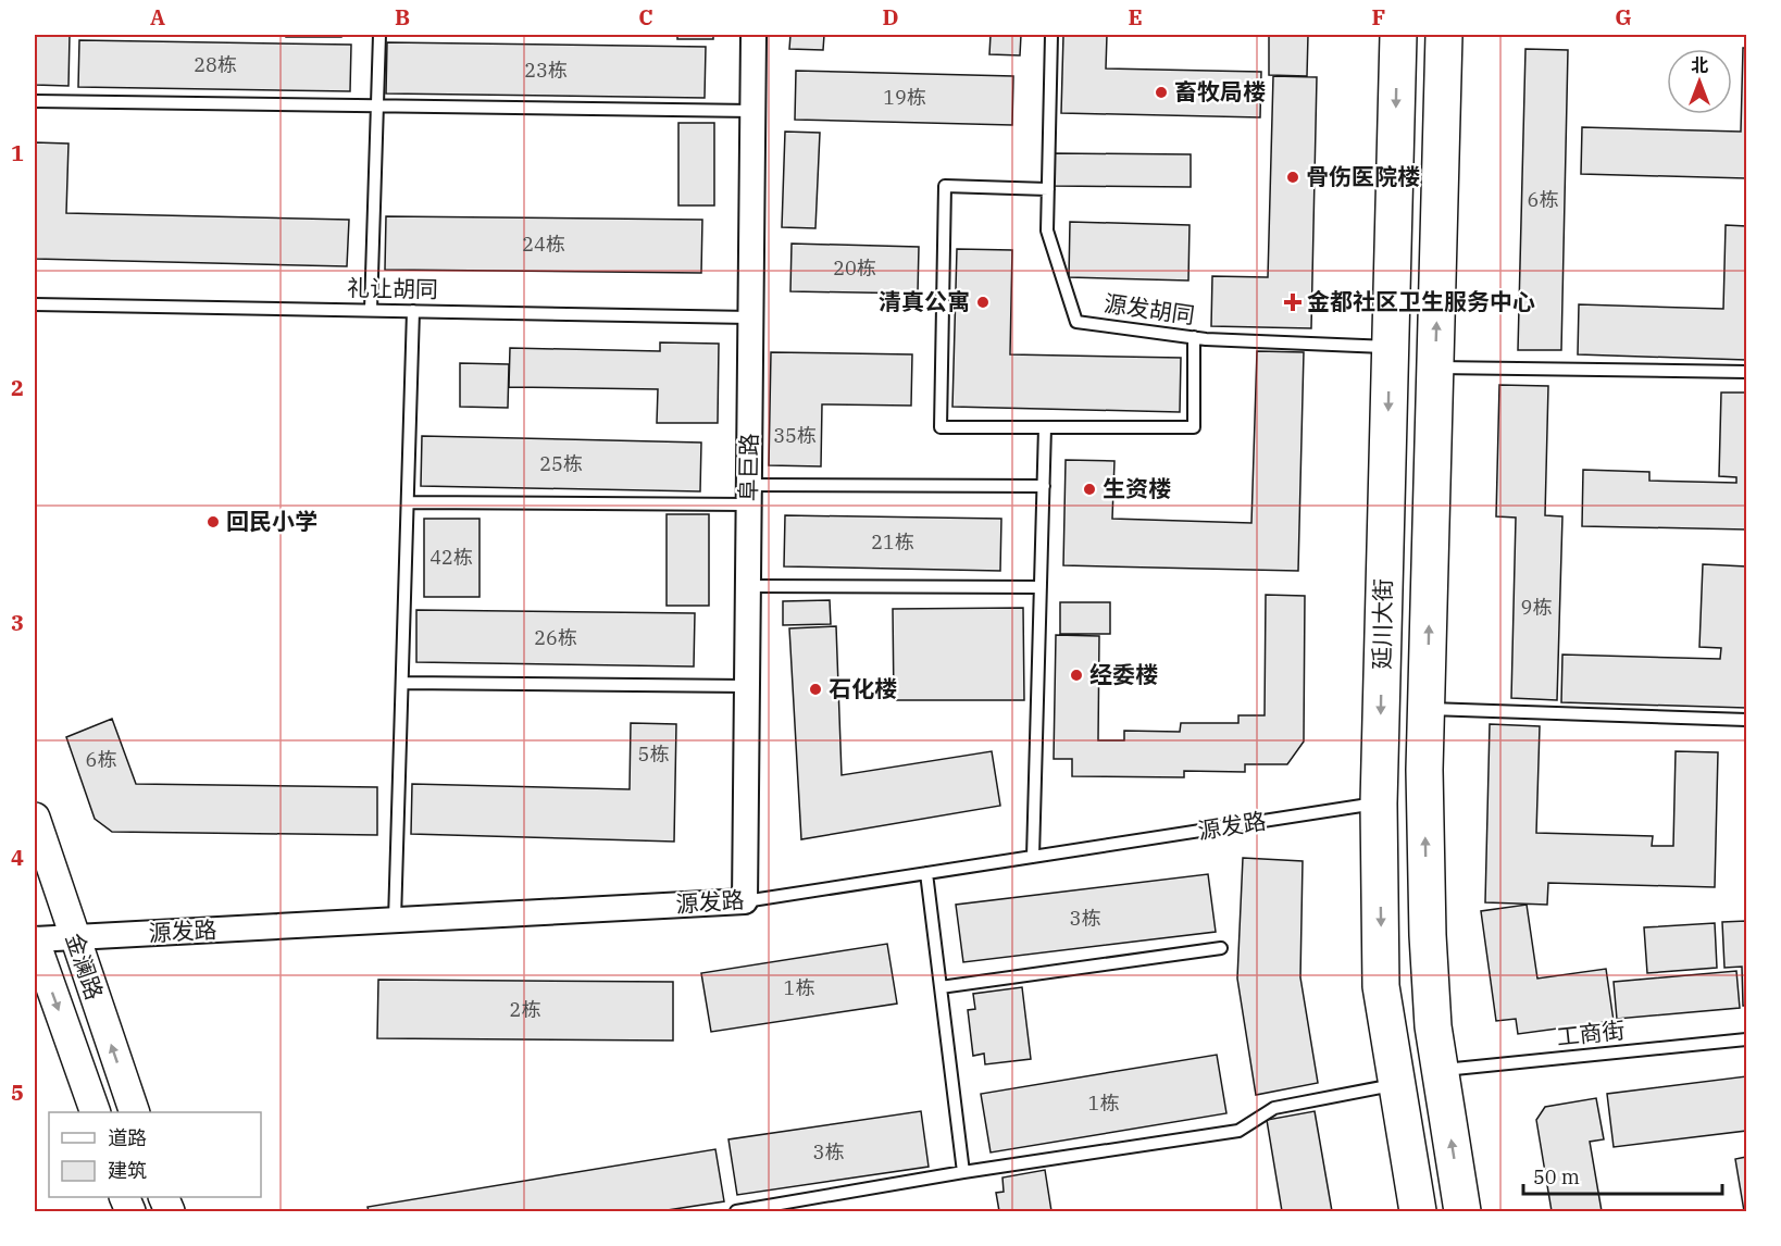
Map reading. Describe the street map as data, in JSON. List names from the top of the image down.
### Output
{
  "streets": {
    "main road": ["延川大街"],
    "street": ["阜巨路", "源发路", "金澜路"],
    "lane": ["礼让胡同", "源发胡同", "工商街"]
  },
  "crossings": [
    ["礼让胡同", "阜巨路"],
    ["源发胡同", "延川大街"],
    ["阜巨路", "源发路"],
    ["延川大街", "源发路"],
    ["延川大街", "工商街"],
    ["源发路", "金澜路"]
  ],
  "places": {
    "other": [
      "畜牧局楼",
      "骨伤医院楼",
      "清真公寓",
      "生资楼",
      "回民小学",
      "经委楼",
      "石化楼"
    ],
    "health": ["金都社区卫生服务中心"]
  },
  "house_numbers": [
    "28栋",
    "23栋",
    "19栋",
    "6栋",
    "24栋",
    "20栋",
    "35栋",
    "25栋",
    "21栋",
    "42栋",
    "9栋",
    "26栋",
    "5栋",
    "6栋",
    "3栋",
    "1栋",
    "2栋",
    "1栋",
    "3栋"
  ],
  "legend": ["道路", "建筑"],
  "scale_bar": "50 m",
  "north": "top",
  "grid": {
    "columns": [
      "A",
      "B",
      "C",
      "D",
      "E",
      "F",
      "G"
    ],
    "rows": [
      "1",
      "2",
      "3",
      "4",
      "5"
    ]
  }
}
